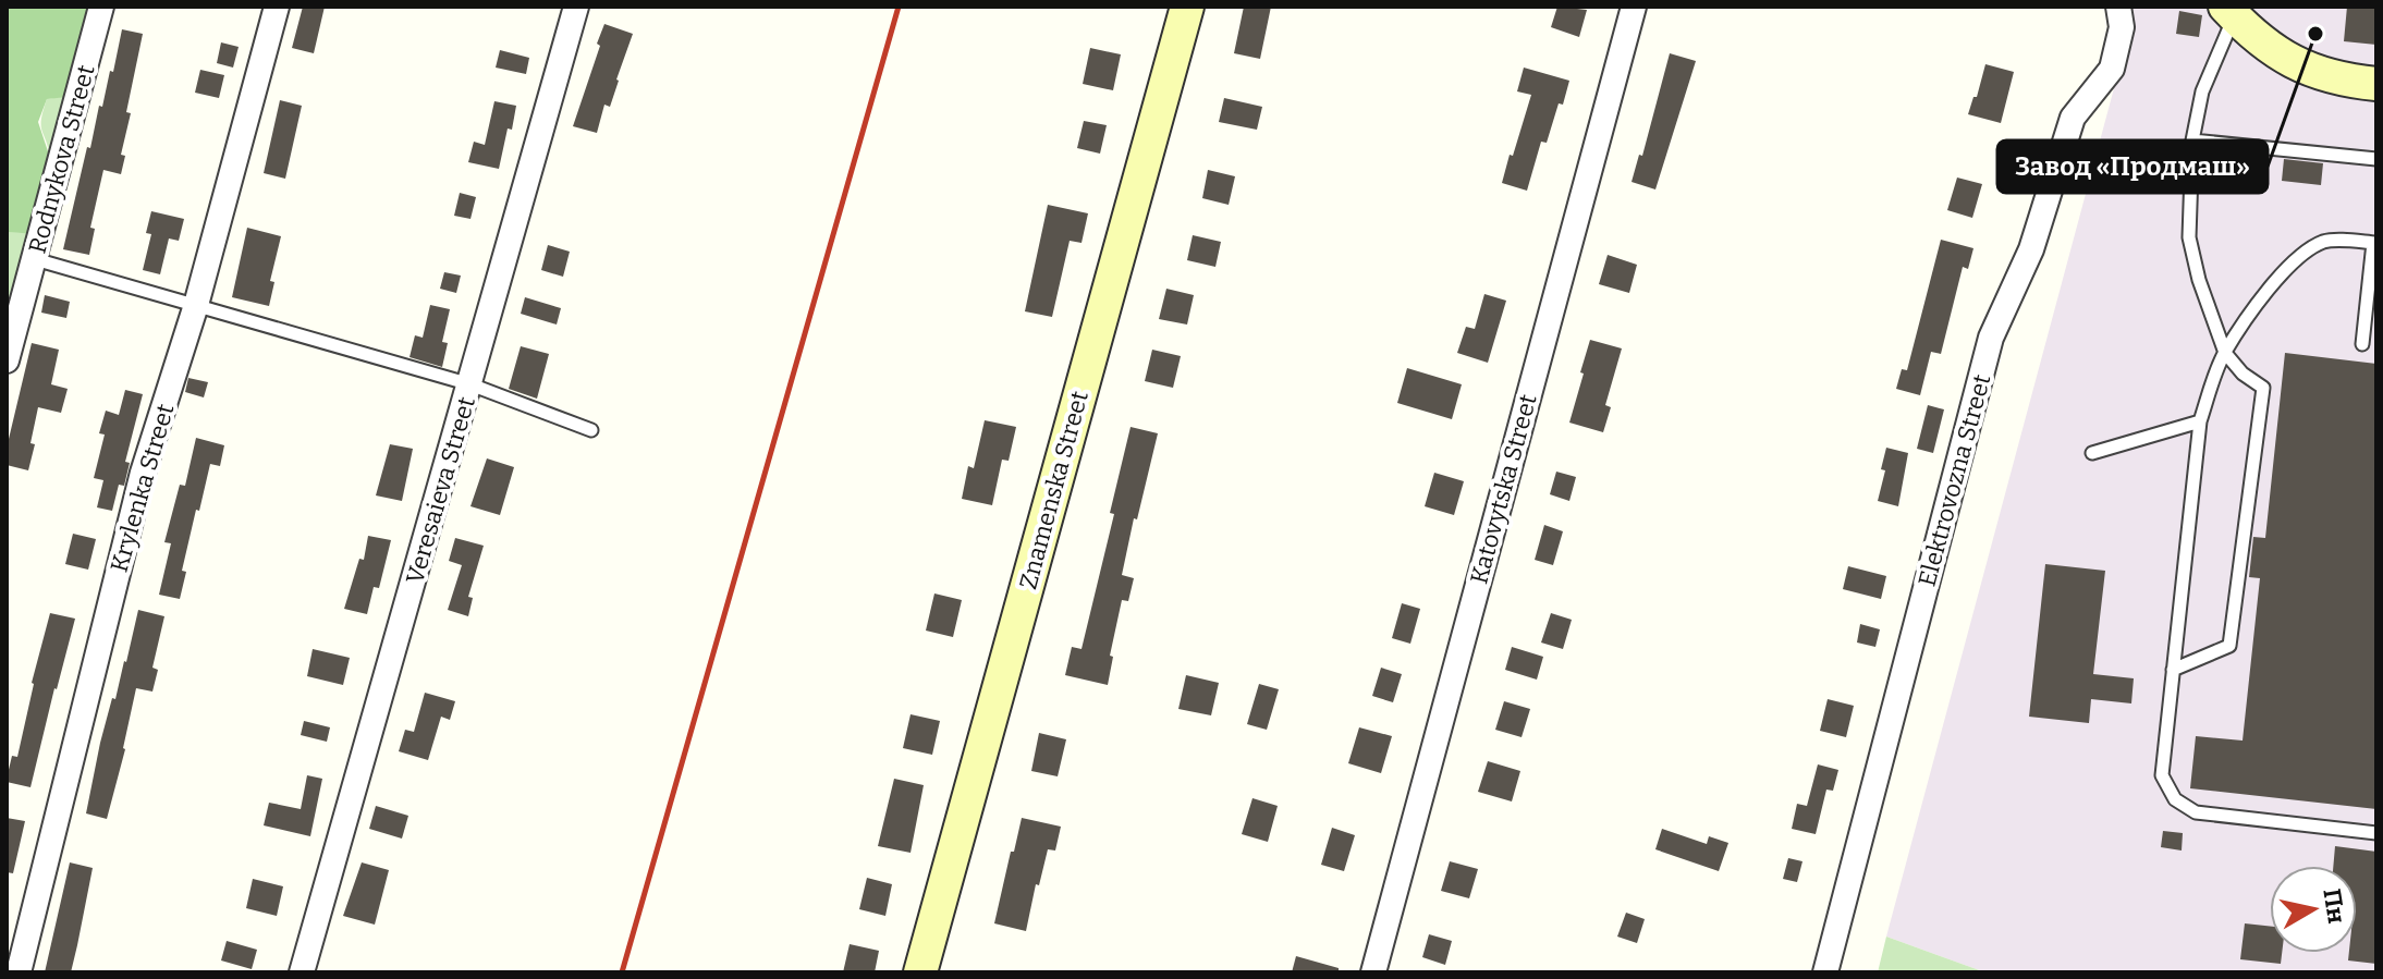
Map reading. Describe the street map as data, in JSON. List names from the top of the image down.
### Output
{
  "streets": {
    "main road": ["Znamenska Street"],
    "street": [
      "Rodnykova Street",
      "Elektrovozna Street",
      "Krylenka Street",
      "Katovytska Street",
      "Veresaieva Street"
    ]
  },
  "places": ["Завод «Продмаш»"],
  "north": "right"
}
